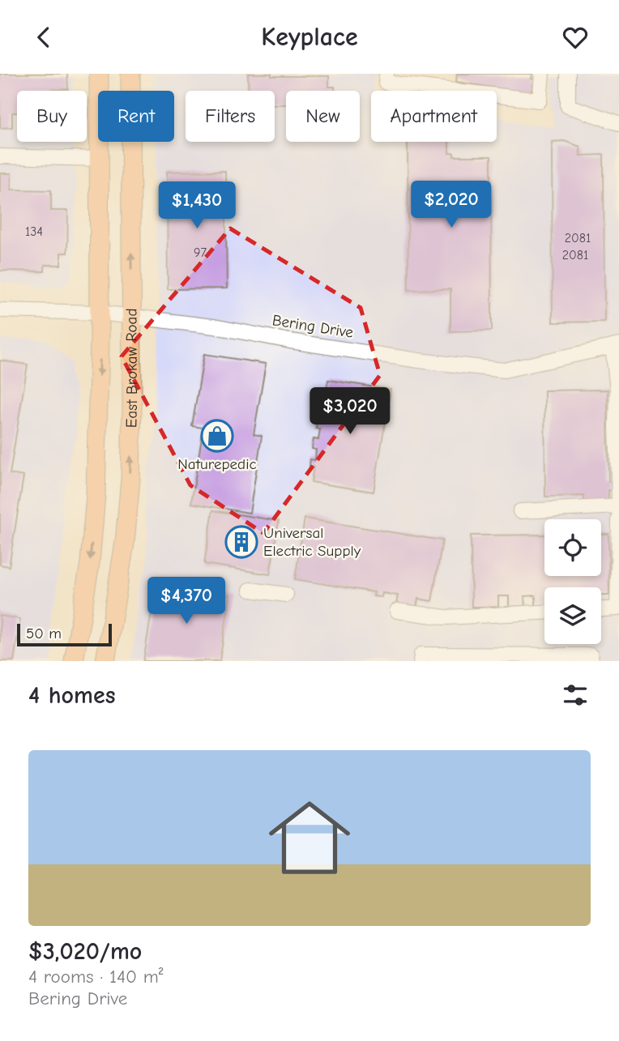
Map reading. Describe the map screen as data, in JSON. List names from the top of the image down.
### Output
{
  "streets": {
    "main road": ["East Brokaw Road"],
    "street": ["Bering Drive"]
  },
  "crossings": [
    ["Bering Drive", "East Brokaw Road"]
  ],
  "places": {
    "shop": ["Naturepedic"],
    "building": ["Universal Electric Supply"]
  },
  "house_numbers": [
    "134",
    "2081",
    "97",
    "2081"
  ],
  "scale_bar": "50 m",
  "page": {
    "header": "Keyplace",
    "chip": [
      "Buy",
      "Rent",
      "Filters",
      "New",
      "Apartment"
    ],
    "price": [
      "$2,020",
      "$1,430",
      "$3,020",
      "$4,370"
    ],
    "scale": "50 m",
    "heading": "4 homes",
    "list": [
      {
        "name": "$3,020/mo",
        "note": "4 rooms · 140 m² · Bering Drive"
      }
    ]
  }
}
